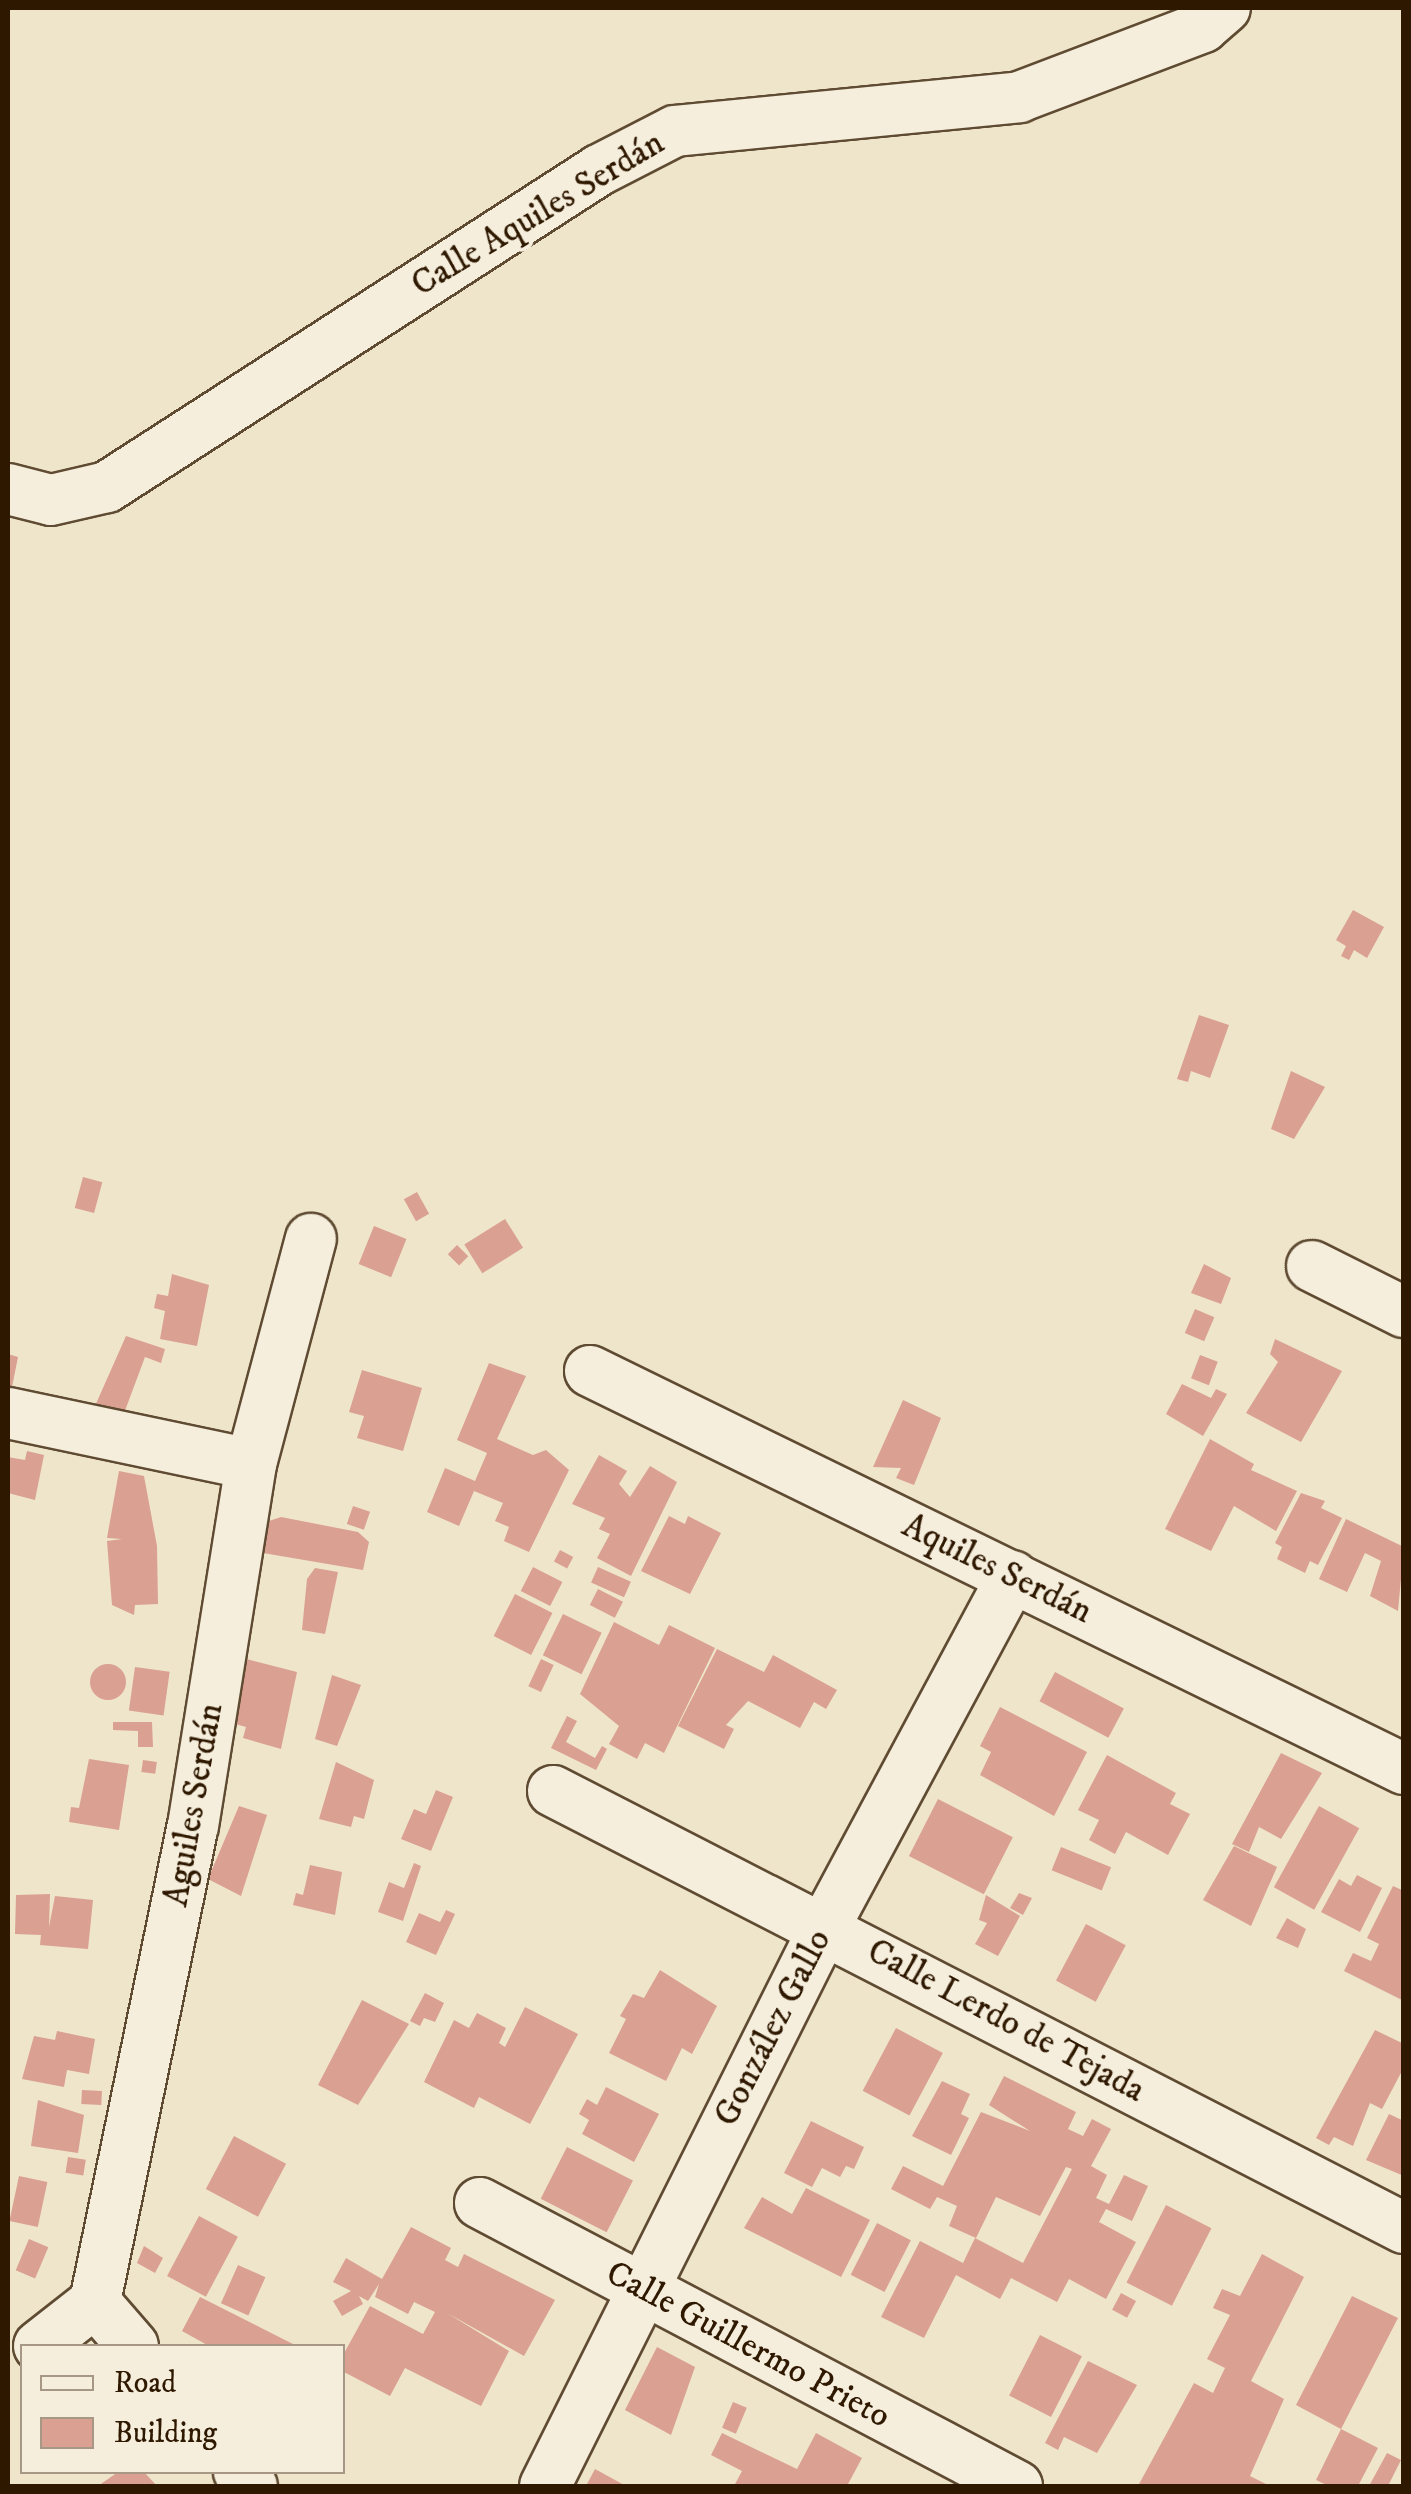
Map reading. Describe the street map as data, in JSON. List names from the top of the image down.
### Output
{
  "streets": {
    "street": [
      "Calle Aquiles Serdán",
      "Aquiles Serdán",
      "Aguiles Serdán",
      "Calle Lerdo de Tejada",
      "González Gallo",
      "Calle Guillermo Prieto"
    ]
  },
  "crossings": [
    ["Aquiles Serdán", "González Gallo"],
    ["Calle Lerdo de Tejada", "González Gallo"],
    ["González Gallo", "Calle Guillermo Prieto"]
  ],
  "legend": ["Road", "Building"]
}
